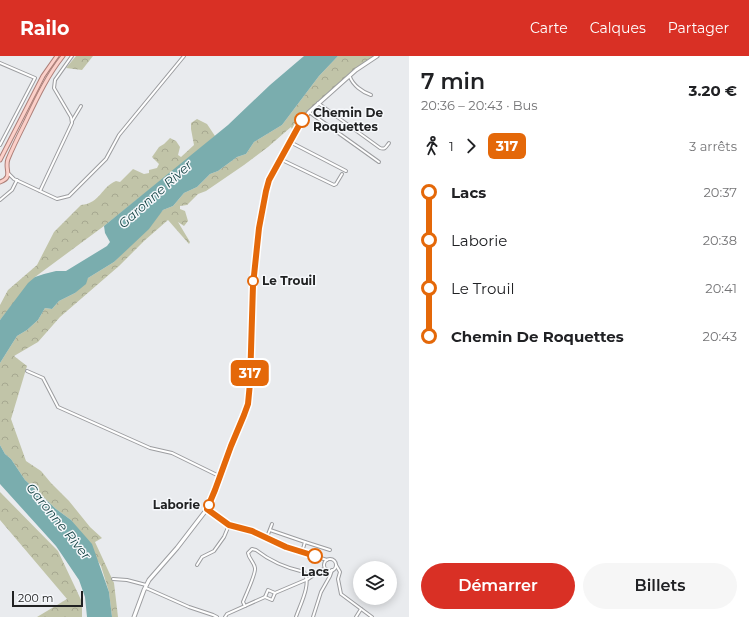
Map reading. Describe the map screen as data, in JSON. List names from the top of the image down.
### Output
{
  "water": ["Garonne River"],
  "places": [
    "Chemin De Roquettes",
    "Le Trouil",
    "Laborie",
    "Lacs"
  ],
  "lines": ["bus line 317"],
  "scale_bar": "200 m",
  "page": {
    "header": "Railo",
    "nav": ["Carte", "Calques", "Partager"],
    "on_map": "317",
    "heading": ["7 min", "20:36 – 20:43 · Bus", "3.20 €"],
    "legs": ["1", "317", "3 arrêts"],
    "list": [
      {
        "name": "Lacs",
        "value": "20:37"
      },
      {
        "name": "Laborie",
        "value": "20:38"
      },
      {
        "name": "Le Trouil",
        "value": "20:41"
      },
      {
        "name": "Chemin De Roquettes",
        "value": "20:43"
      }
    ],
    "buttons": ["Démarrer", "Billets"],
    "scale": "200 m"
  }
}
